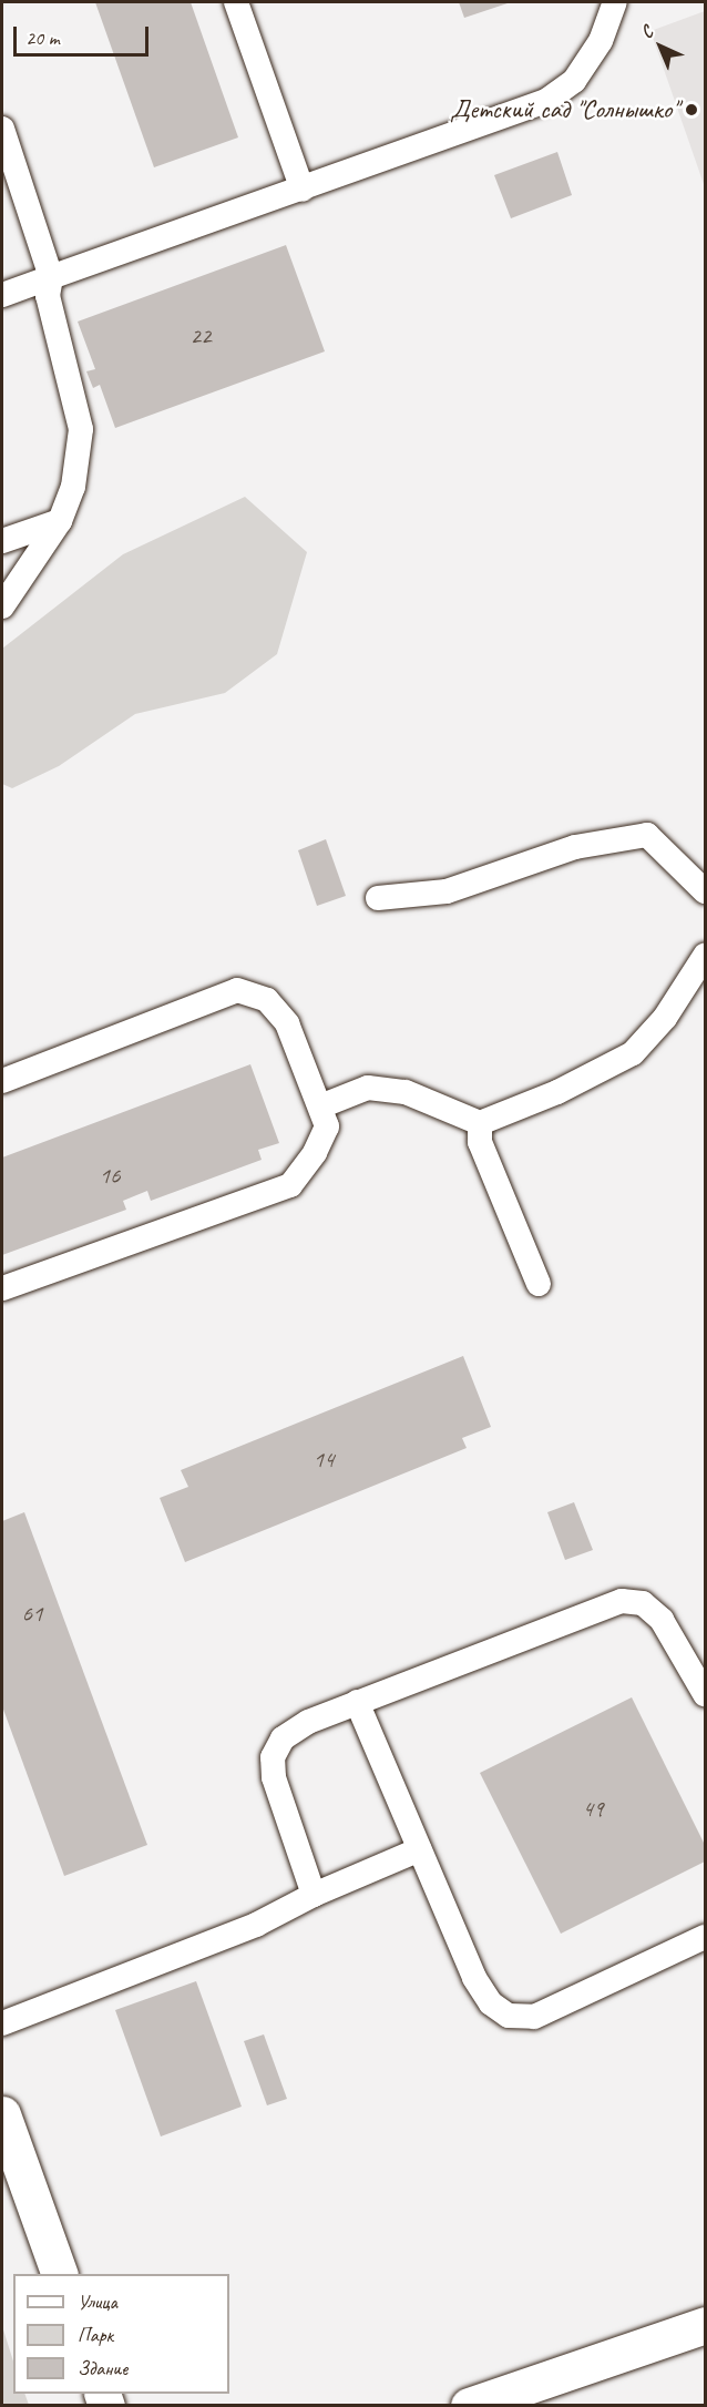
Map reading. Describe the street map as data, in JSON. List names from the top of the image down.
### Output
{
  "places": ["Детский сад \"Солнышко\""],
  "house_numbers": [
    "22",
    "16",
    "14",
    "61",
    "49"
  ],
  "legend": ["Улица", "Парк", "Здание"],
  "scale_bar": "20 m",
  "north": "top left"
}
